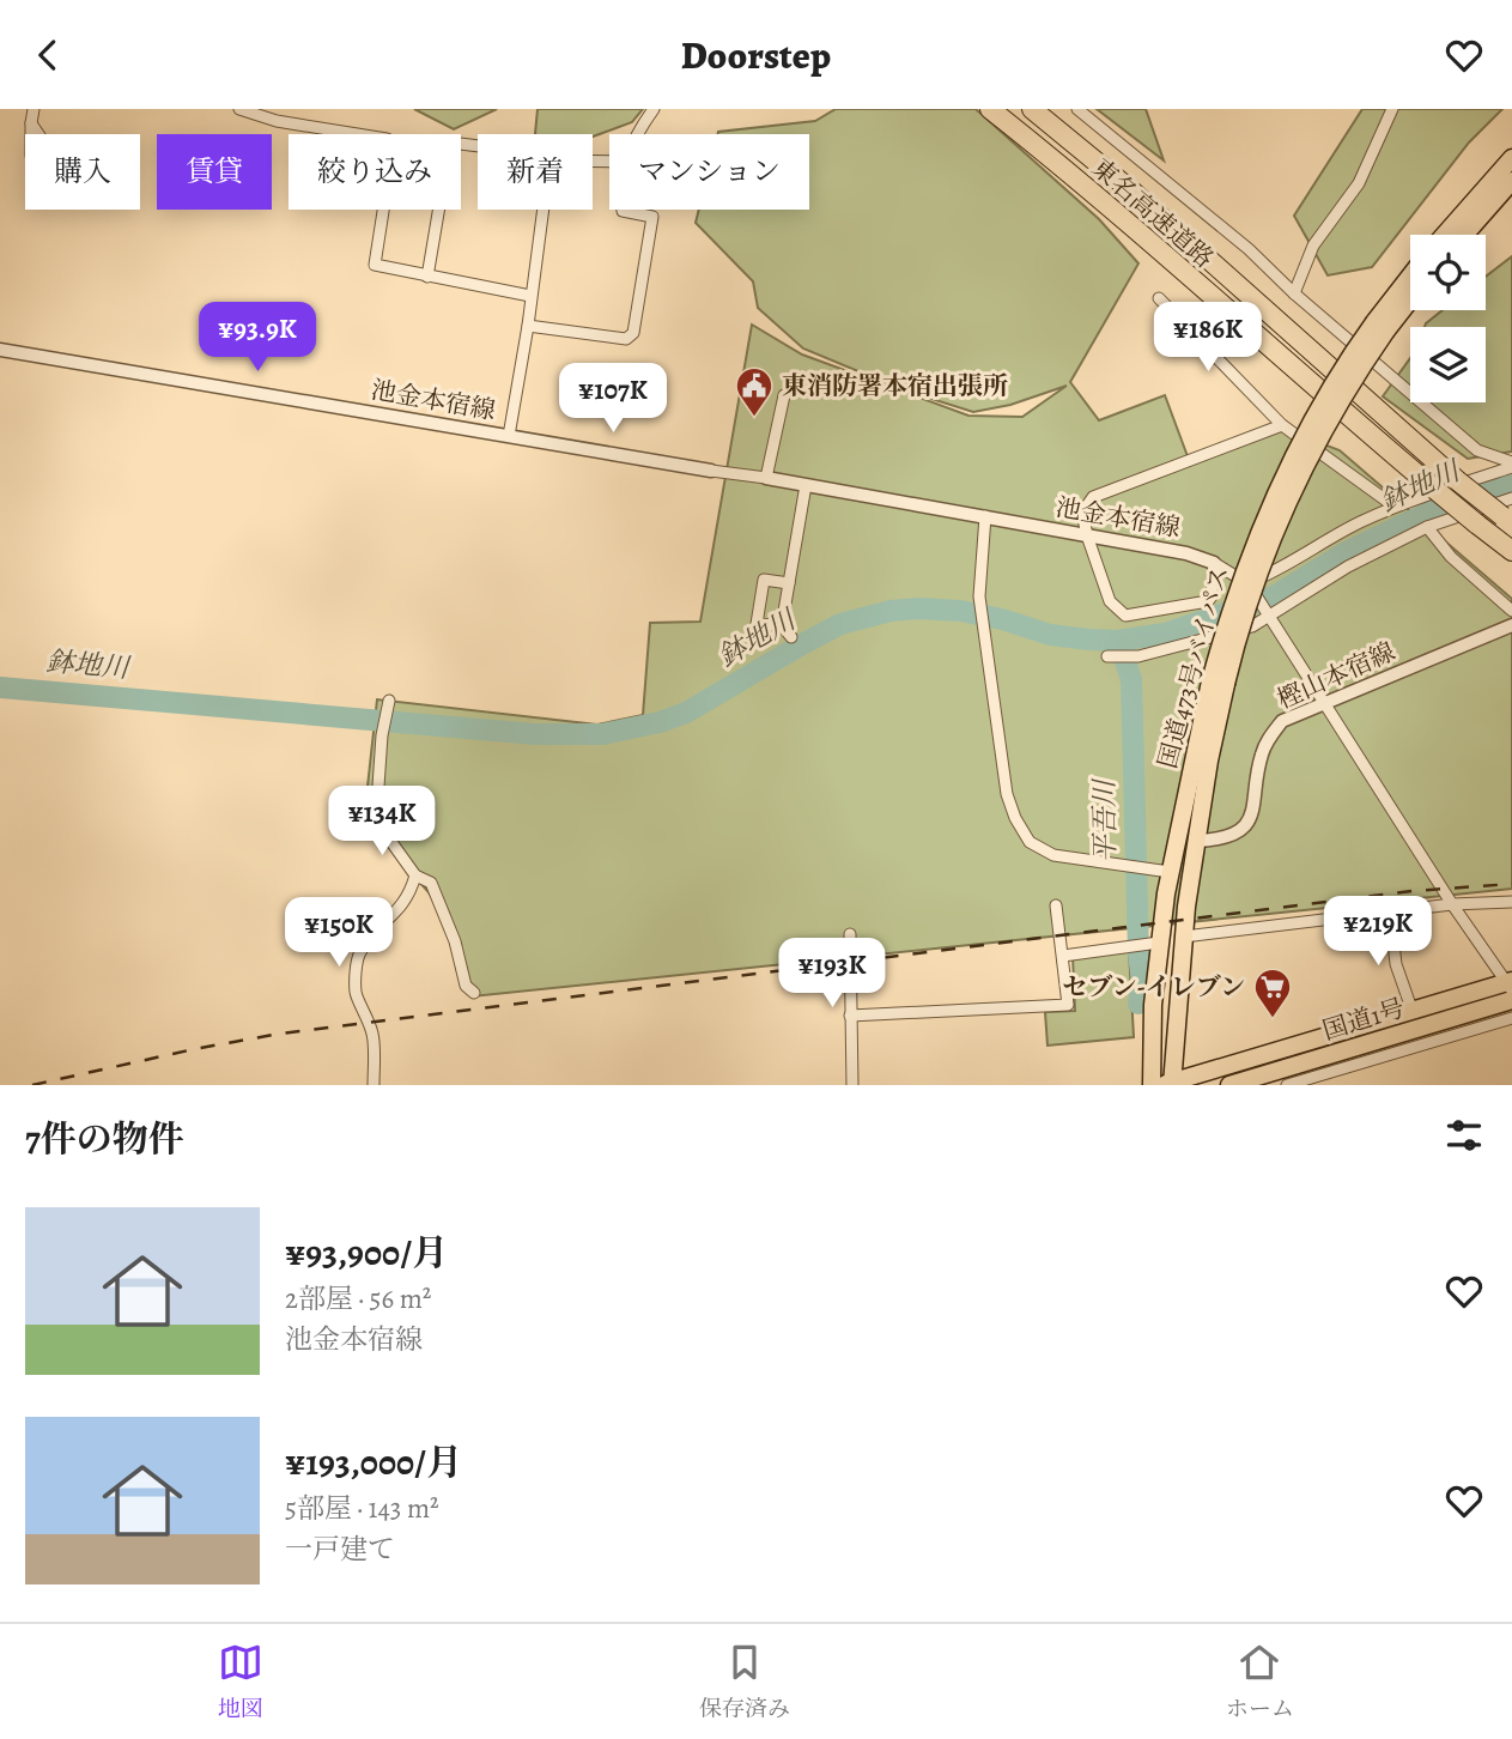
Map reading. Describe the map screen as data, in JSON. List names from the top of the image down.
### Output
{
  "streets": {
    "highway": ["東名高速道路", "国道473号バイパス", "国道1号"],
    "street": ["池金本宿線", "樫山本宿線"]
  },
  "crossings": [
    ["国道473号バイパス", "樫山本宿線"],
    ["国道473号バイパス", "国道1号"]
  ],
  "water": ["鉢地川", "平吾川"],
  "places": {
    "public building": ["東消防署本宿出張所"],
    "supermarket": ["セブン-イレブン"]
  },
  "page": {
    "header": "Doorstep",
    "chip": [
      "購入",
      "賃貸",
      "絞り込み",
      "新着",
      "マンション"
    ],
    "price": [
      "¥93.9K",
      "¥186K",
      "¥107K",
      "¥134K",
      "¥219K",
      "¥150K",
      "¥193K"
    ],
    "heading": "7件の物件",
    "list": [
      {
        "name": "¥93,900/月",
        "note": "2部屋 · 56 m² · 池金本宿線"
      },
      {
        "name": "¥193,000/月",
        "note": "5部屋 · 143 m² · 一戸建て"
      }
    ],
    "tabs": ["地図", "保存済み", "ホーム"]
  }
}
